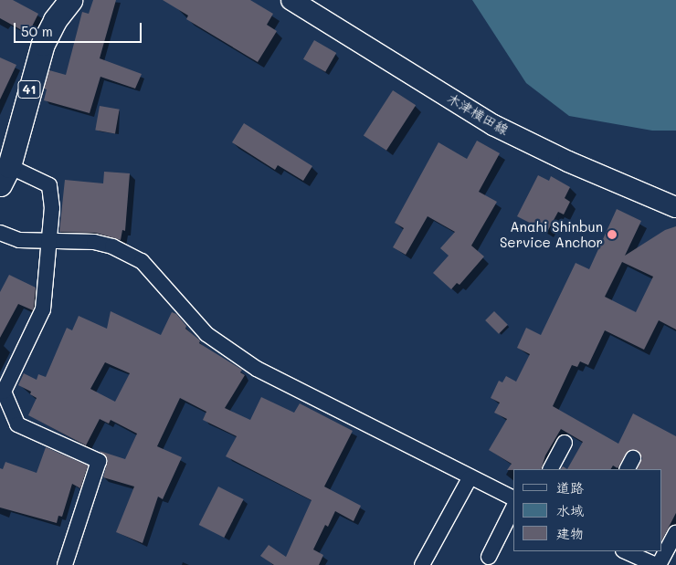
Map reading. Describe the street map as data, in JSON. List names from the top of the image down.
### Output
{
  "streets": {
    "main road": ["41", "木津横田線"]
  },
  "places": ["Anahi Shinbun Service Anchor"],
  "legend": ["道路", "水域", "建物"],
  "scale_bar": "50 m"
}
